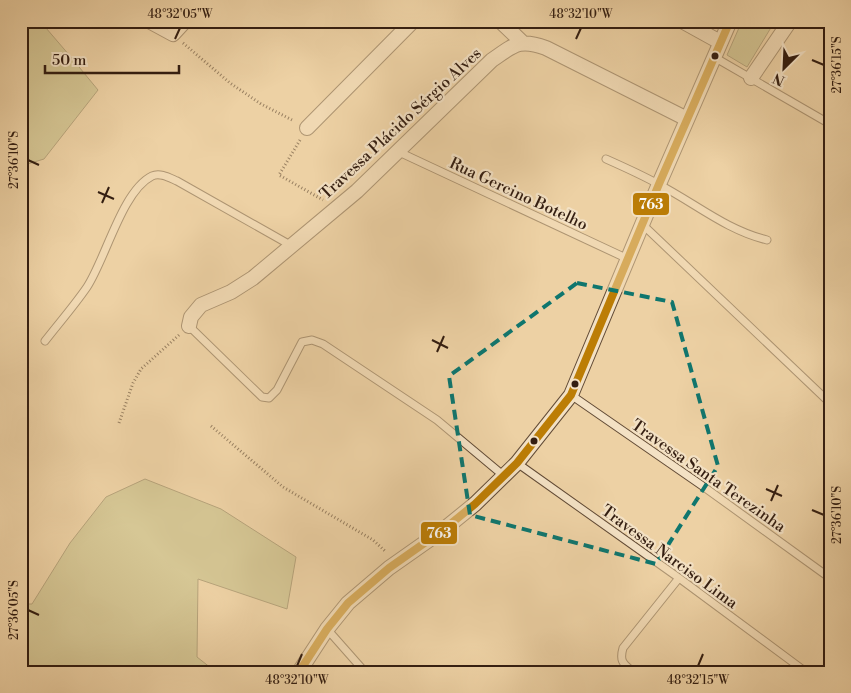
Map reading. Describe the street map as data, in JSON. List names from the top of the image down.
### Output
{
  "streets": {
    "street": ["Travessa Plácido Sérgio Alves"],
    "lane": ["Rua Gercino Botelho", "Travessa Santa Terezinha", "Travessa Narciso Lima"]
  },
  "crossings": [
    ["Travessa Plácido Sérgio Alves", "Rua Gercino Botelho"]
  ],
  "lines": ["transit line 763"],
  "scale_bar": "50 m",
  "north": "bottom left",
  "coordinates": [
    "48°32'05\"W",
    "48°32'10\"W",
    "27°36'15\"S",
    "27°36'10\"S",
    "27°36'05\"S",
    "48°32'15\"W"
  ]
}
